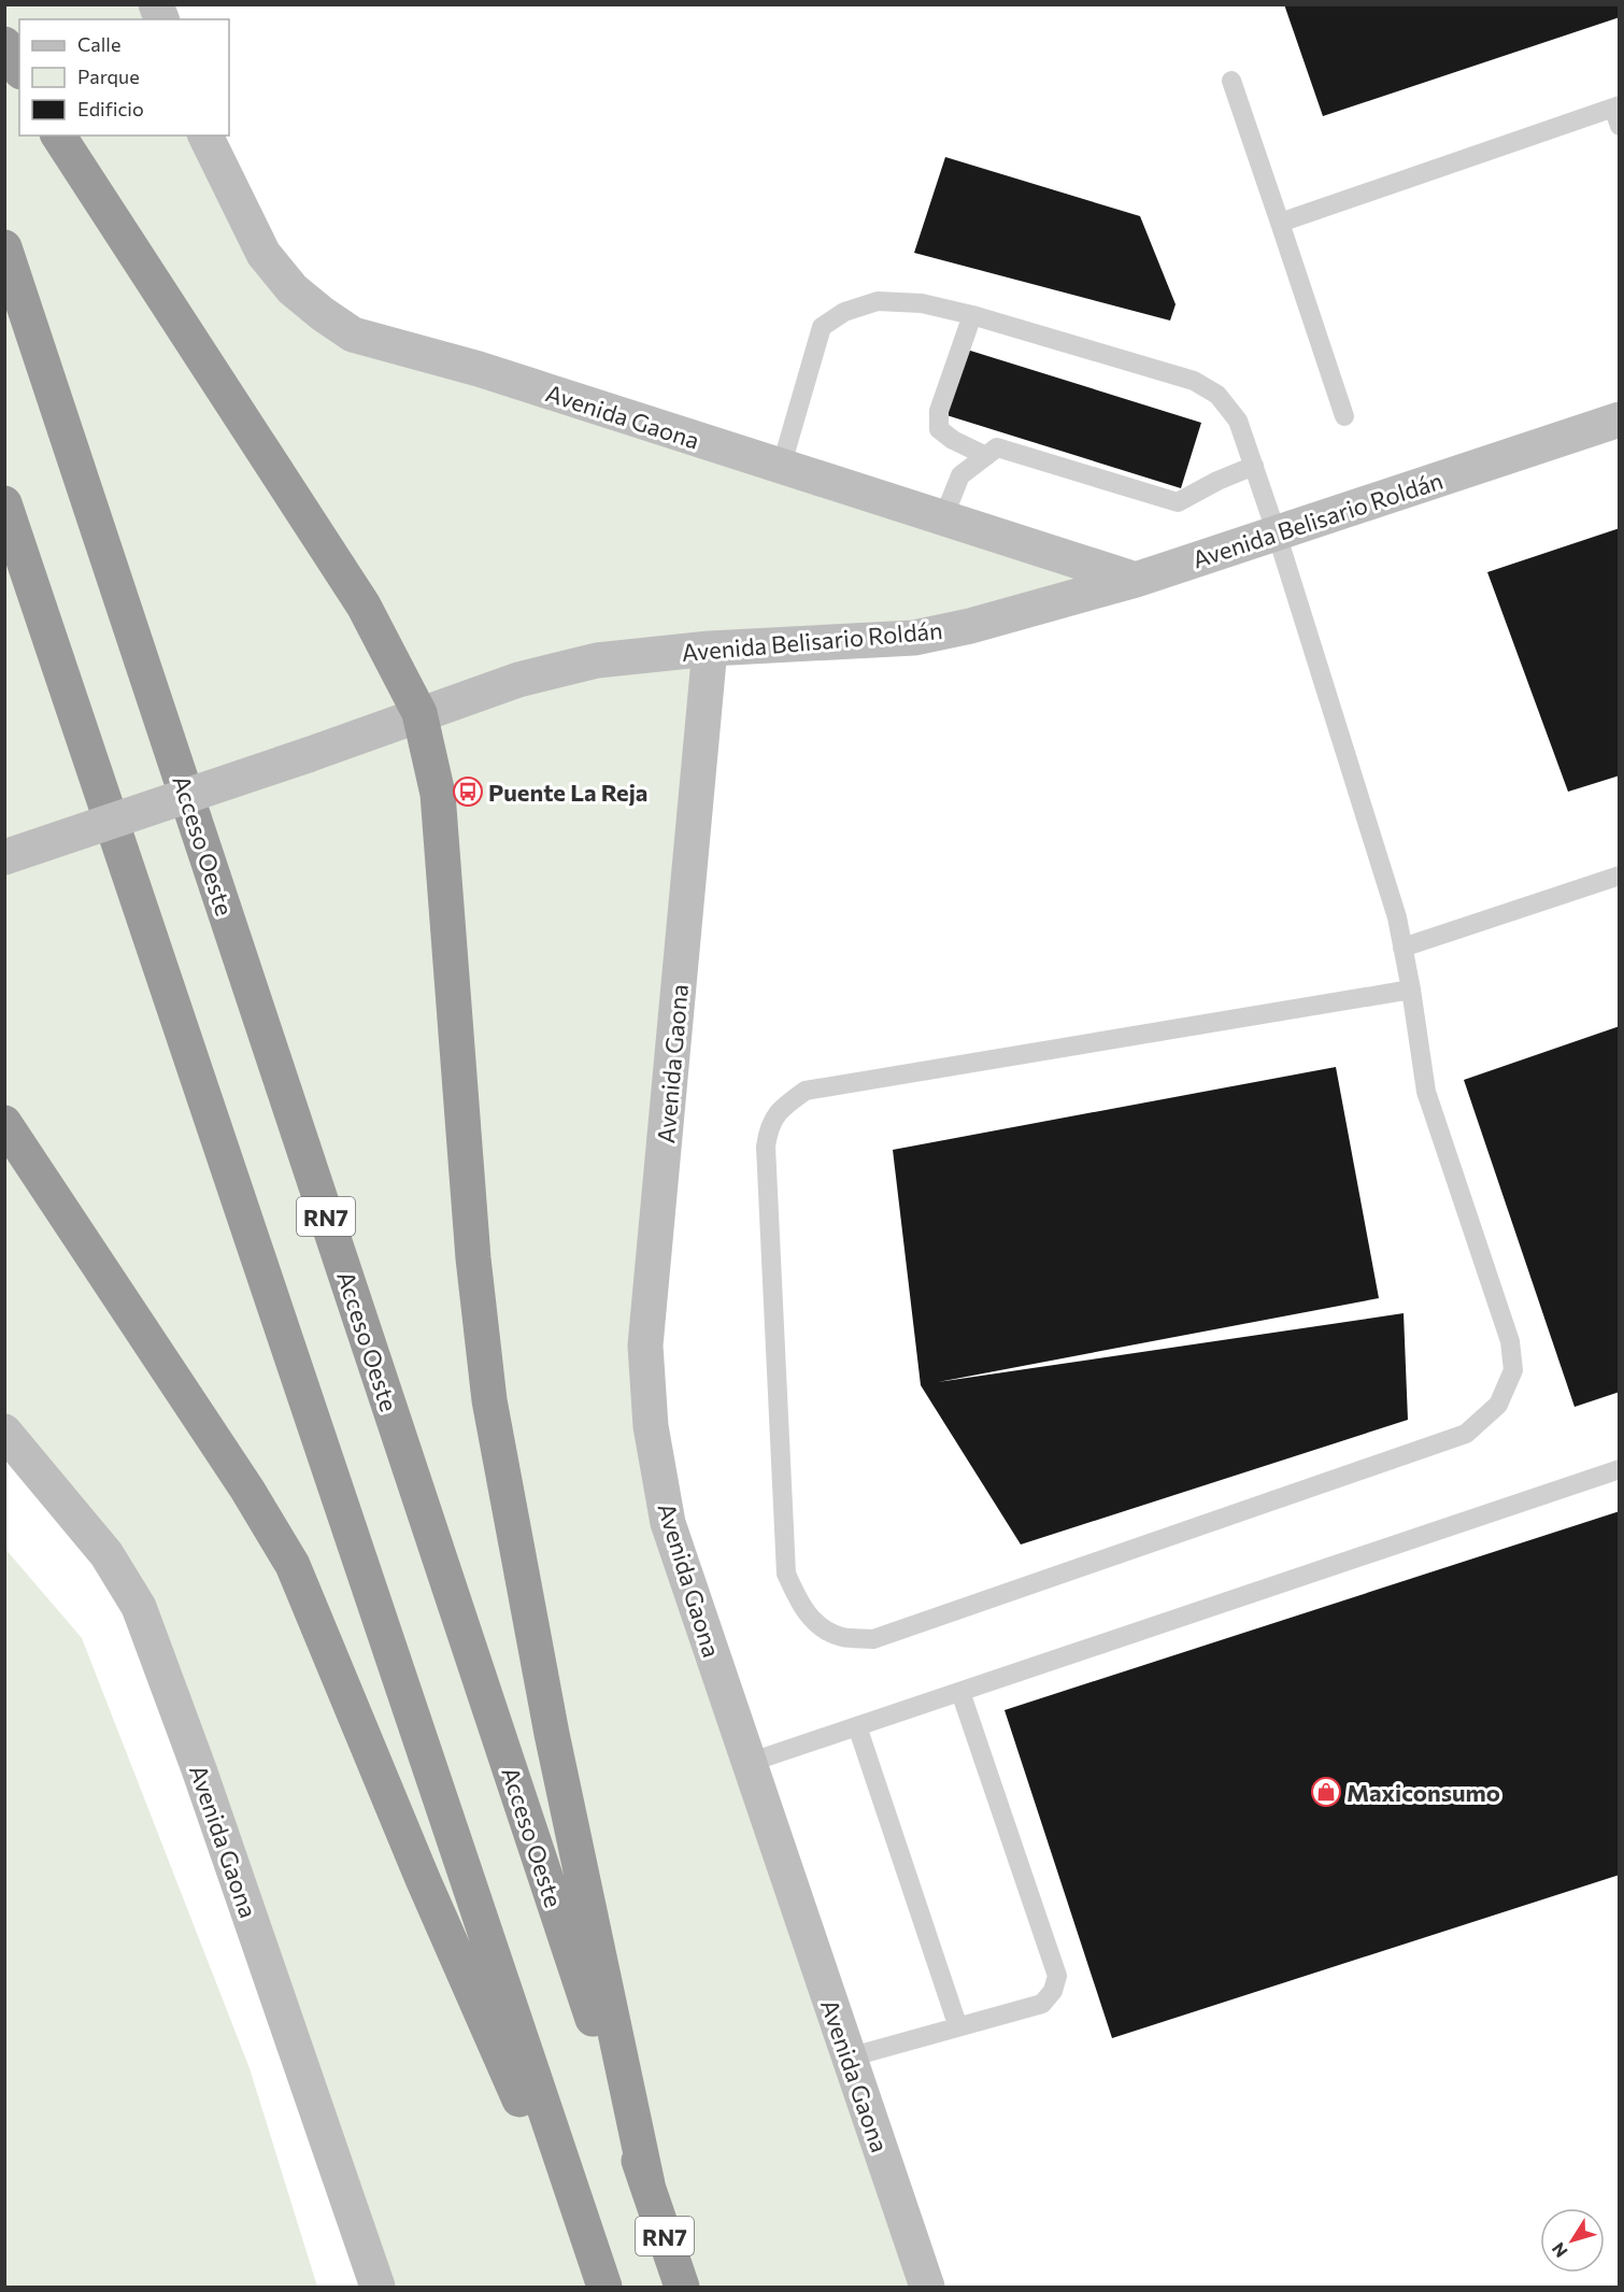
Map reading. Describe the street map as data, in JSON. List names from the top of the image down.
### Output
{
  "streets": {
    "highway": ["Acceso Oeste", "RN7"],
    "street": ["Avenida Gaona", "Avenida Belisario Roldán"]
  },
  "crossings": [
    ["Avenida Gaona", "Avenida Belisario Roldán"]
  ],
  "places": {
    "bus stop": ["Puente La Reja"],
    "shop": ["Maxiconsumo"]
  },
  "legend": ["Calle", "Parque", "Edificio"],
  "north": "bottom left"
}
